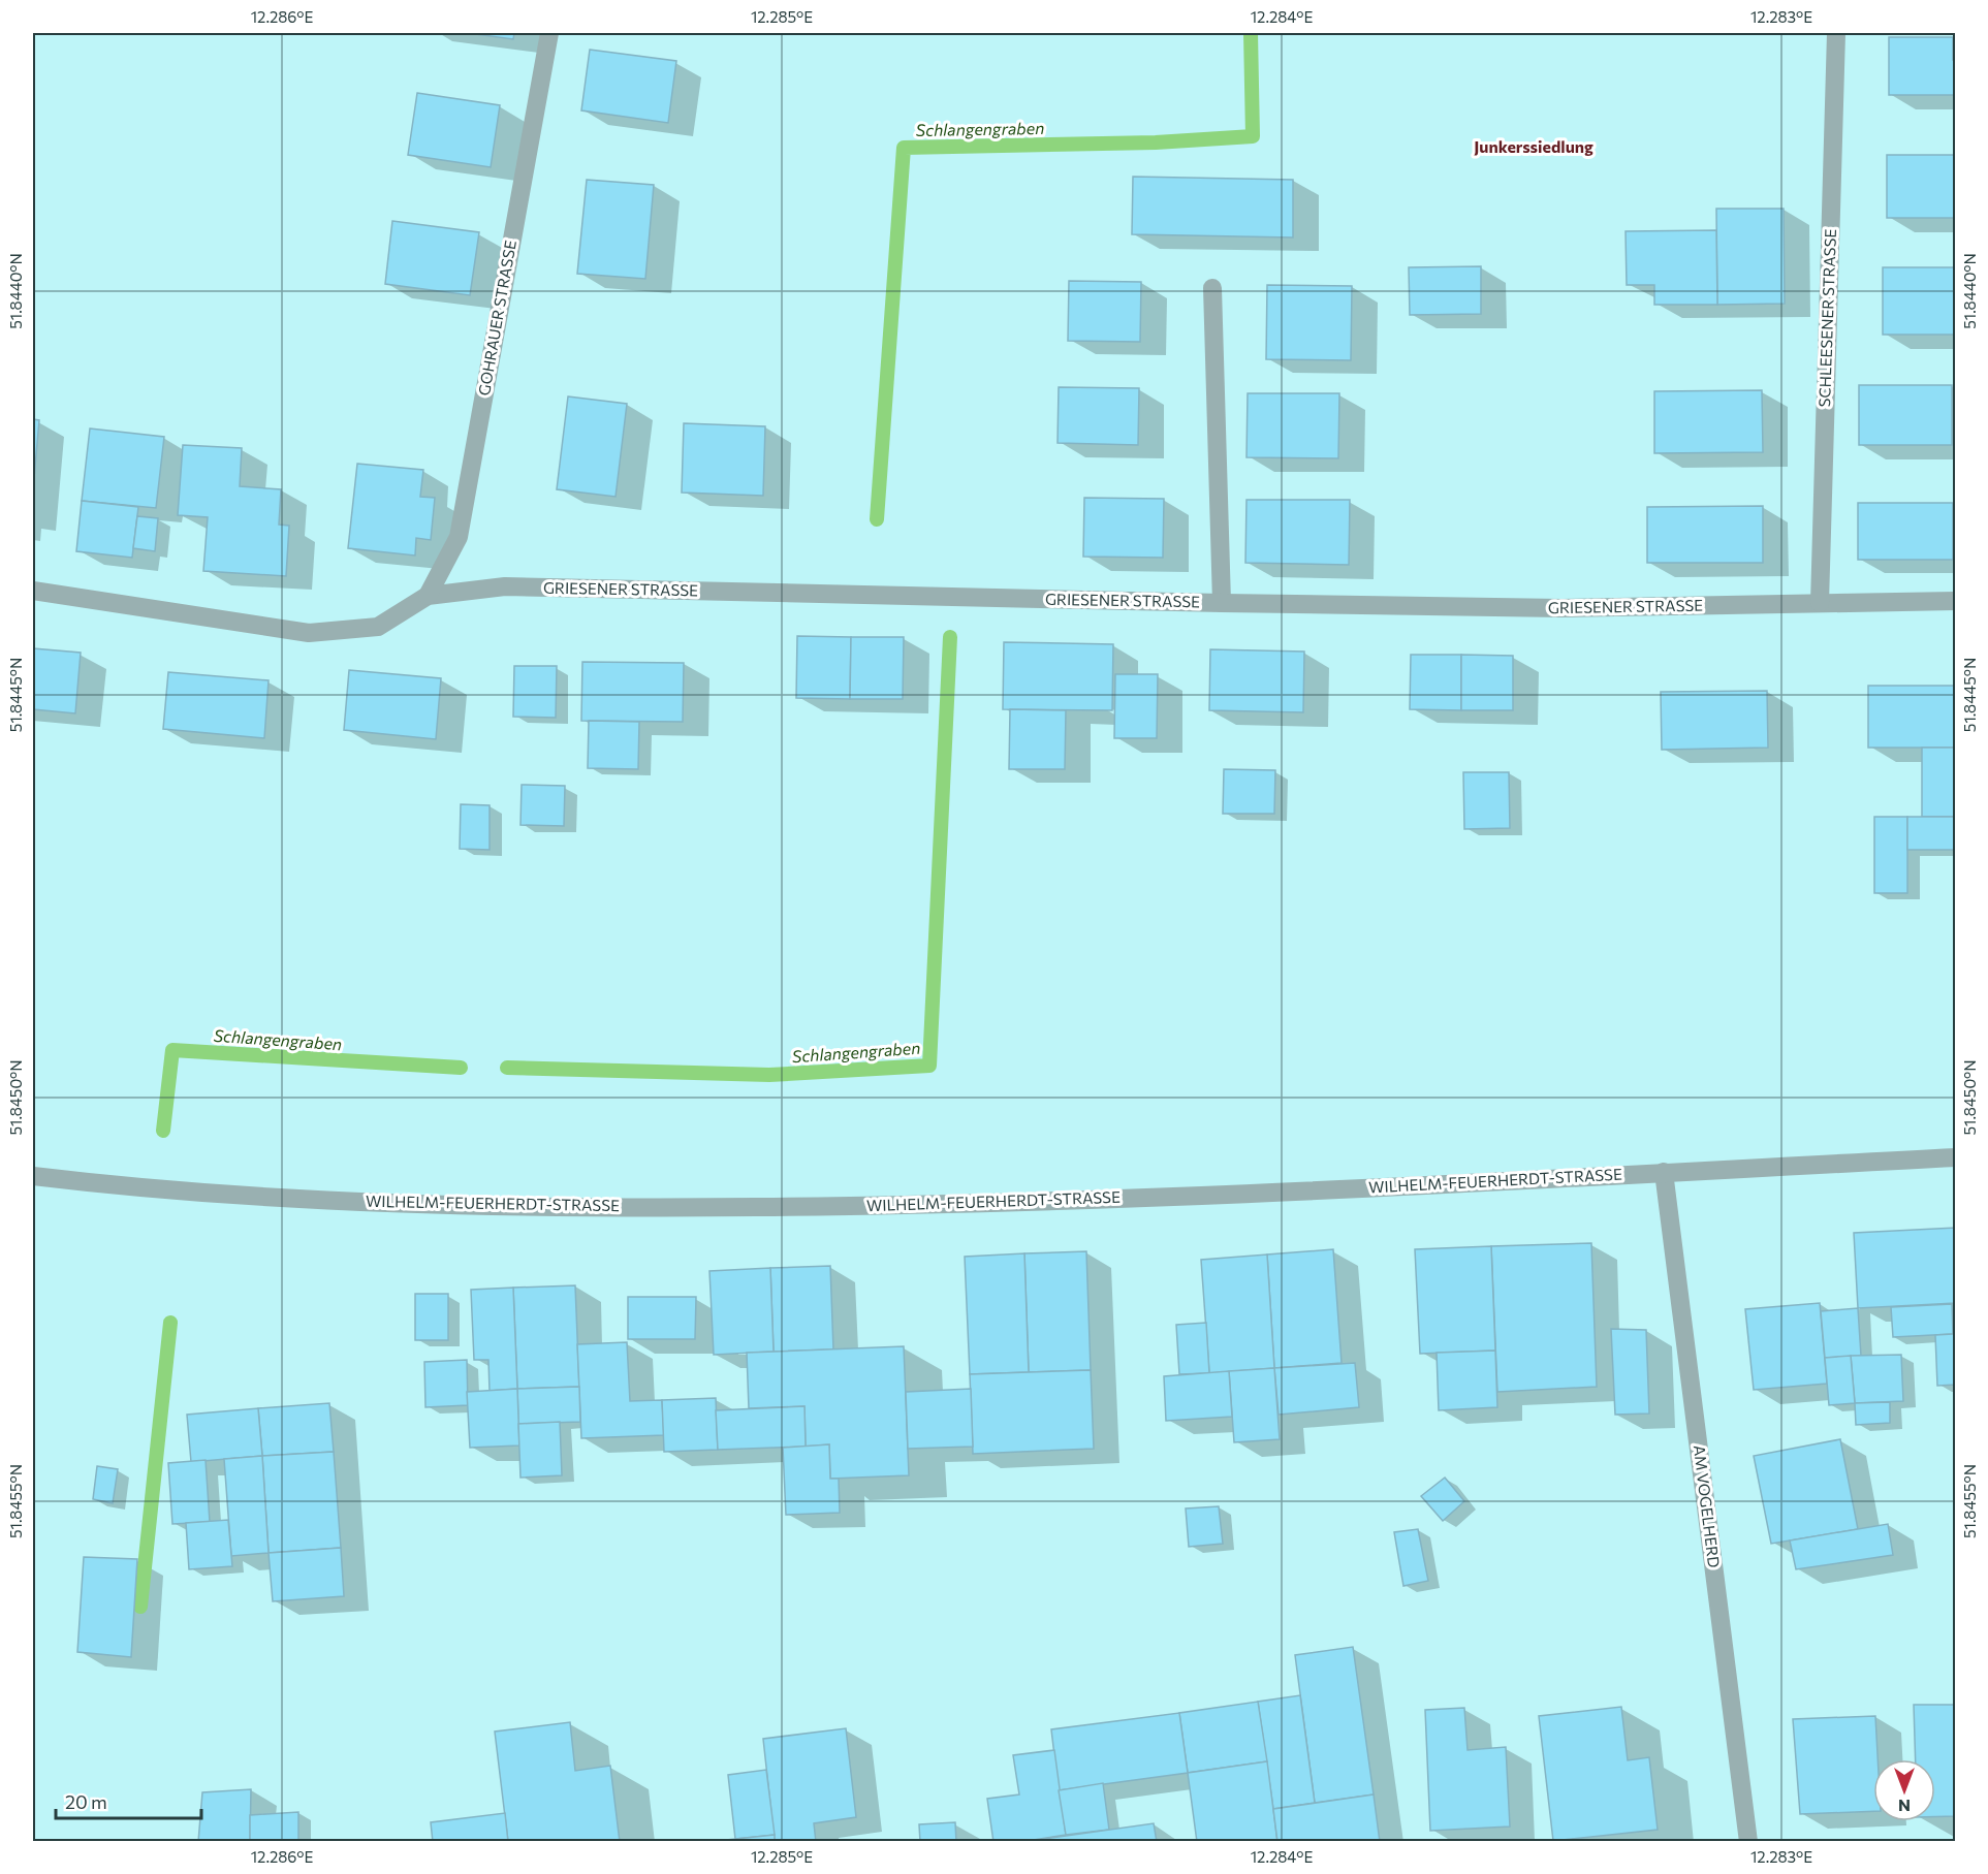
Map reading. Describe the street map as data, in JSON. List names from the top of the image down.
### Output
{
  "streets": {
    "street": [
      "GOHRAUER STRASSE",
      "SCHLEESENER STRASSE",
      "GRIESENER STRASSE",
      "WILHELM-FEUERHERDT-STRASSE",
      "AM VOGELHERD"
    ]
  },
  "crossings": [
    ["GOHRAUER STRASSE", "GRIESENER STRASSE"],
    ["SCHLEESENER STRASSE", "GRIESENER STRASSE"],
    ["WILHELM-FEUERHERDT-STRASSE", "AM VOGELHERD"]
  ],
  "districts": ["Junkerssiedlung"],
  "water": ["Schlangengraben"],
  "scale_bar": "20 m",
  "north": "bottom",
  "coordinates": [
    "12.286°E",
    "12.285°E",
    "12.284°E",
    "12.283°E",
    "51.8440°N",
    "51.8445°N",
    "51.8450°N",
    "51.8455°N"
  ]
}
